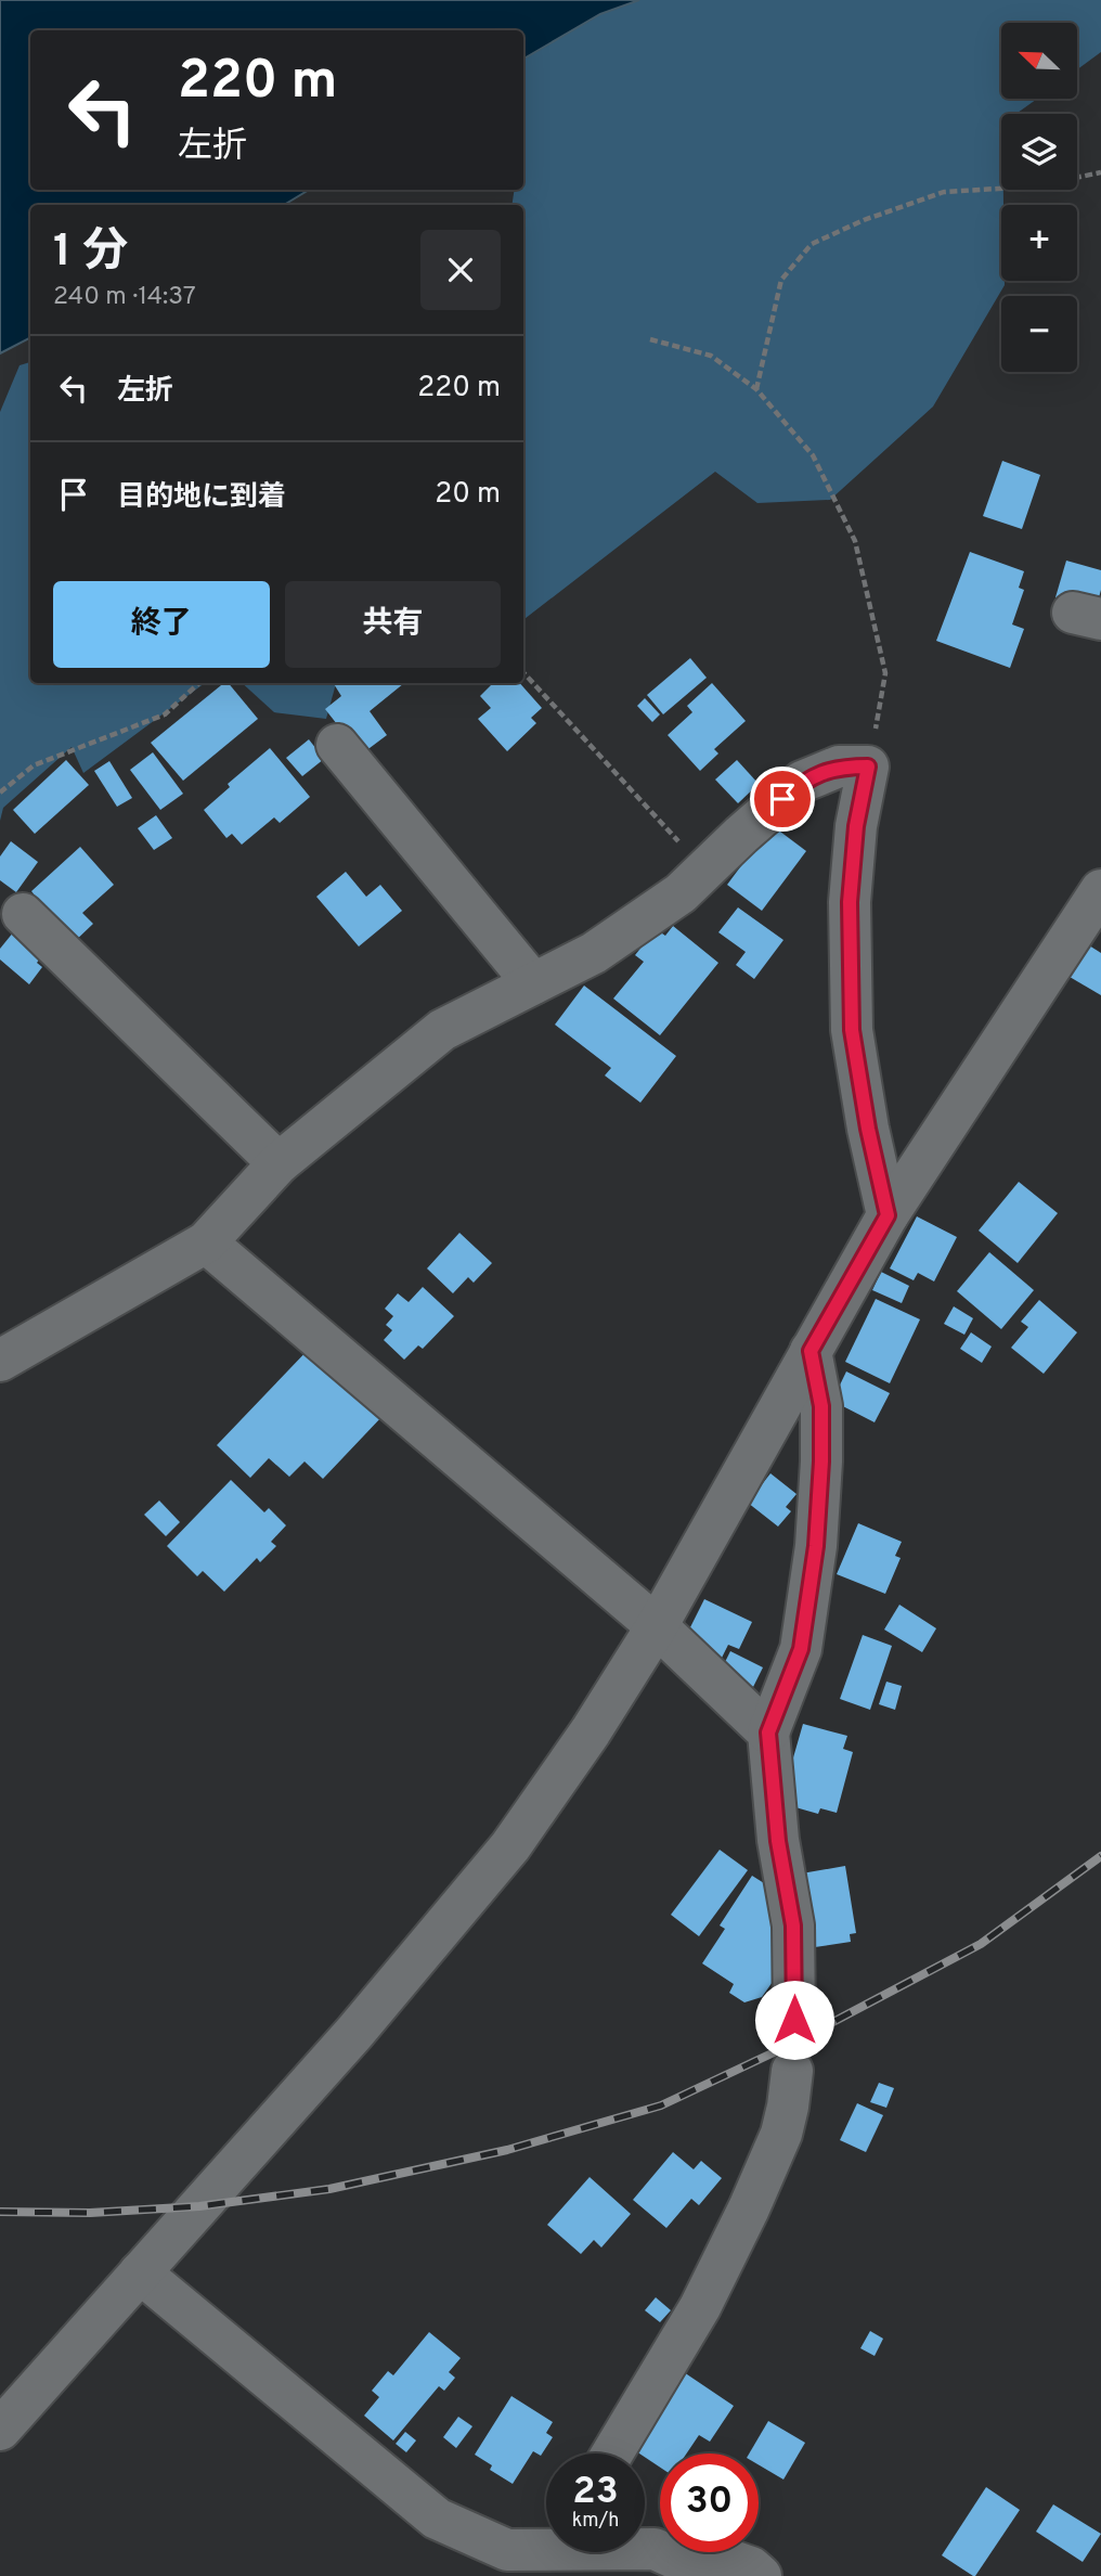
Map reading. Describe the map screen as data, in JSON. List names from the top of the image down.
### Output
{
  "north": "top left",
  "page": {
    "map_buttons": ["+", "−"],
    "turn": ["220 m", "左折"],
    "heading": ["1 分", "240 m · 14:37"],
    "list": [
      {
        "name": "左折",
        "value": "220 m"
      },
      {
        "name": "目的地に到着",
        "value": "20 m"
      }
    ],
    "buttons": ["終了", "共有"],
    "speed": "23 km/h",
    "limit": "30"
  }
}
